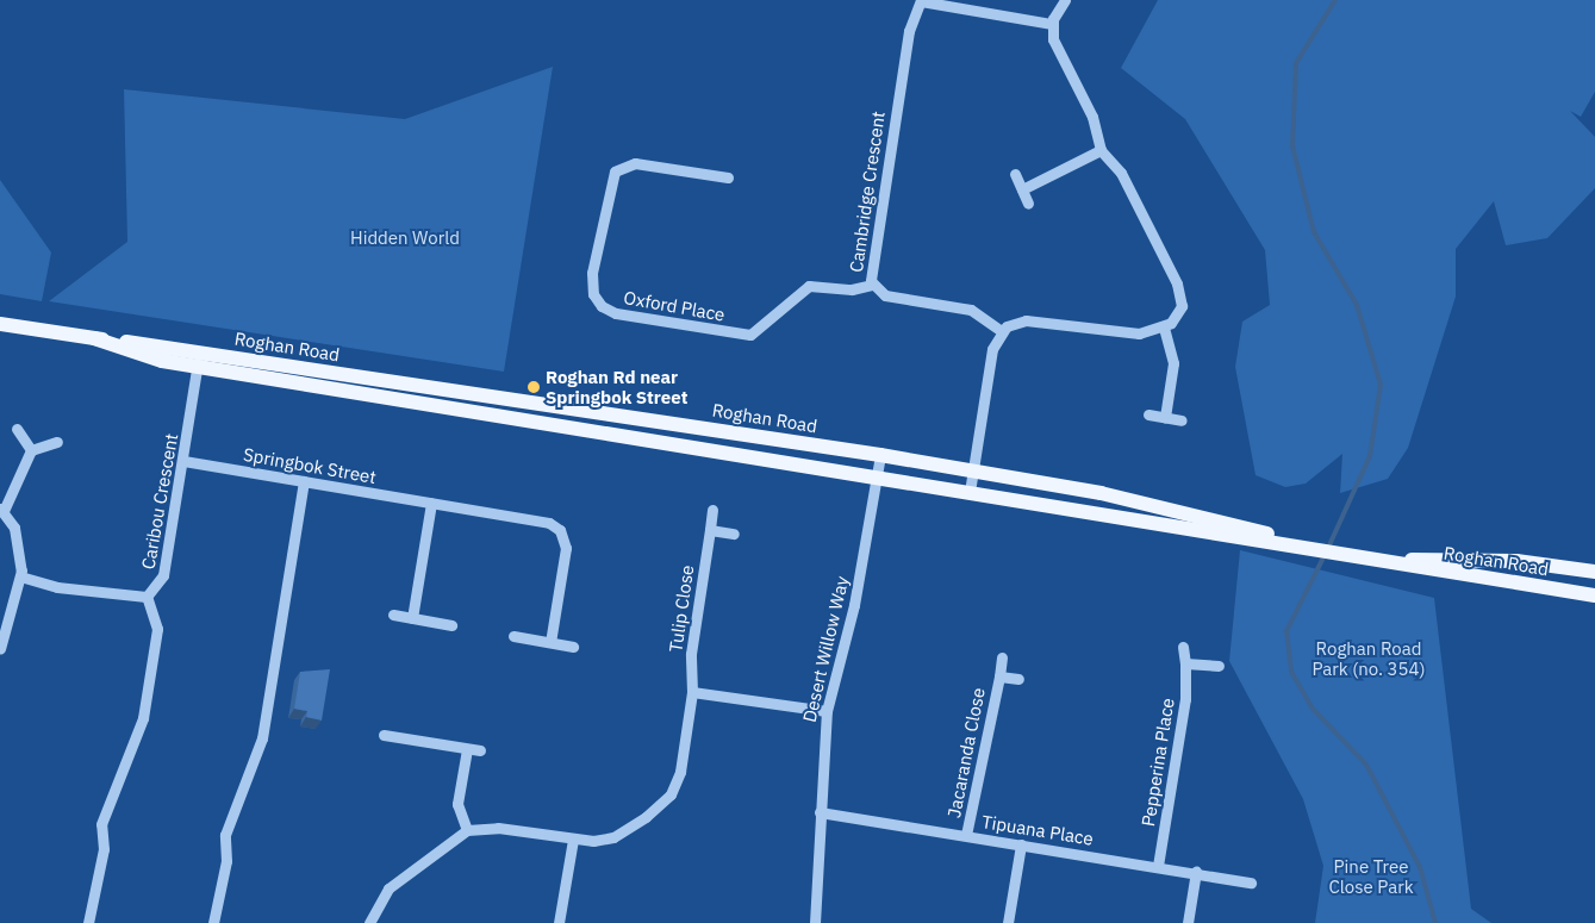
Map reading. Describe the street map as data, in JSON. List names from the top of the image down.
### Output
{
  "streets": {
    "main road": ["Roghan Road"],
    "street": [
      "Cambridge Crescent",
      "Oxford Place",
      "Springbok Street",
      "Caribou Crescent",
      "Tulip Close",
      "Desert Willow Way",
      "Jacaranda Close",
      "Pepperina Place",
      "Tipuana Place"
    ]
  },
  "crossings": [
    ["Cambridge Crescent", "Oxford Place"],
    ["Roghan Road", "Caribou Crescent"],
    ["Roghan Road", "Desert Willow Way"],
    ["Springbok Street", "Caribou Crescent"],
    ["Desert Willow Way", "Tipuana Place"],
    ["Jacaranda Close", "Tipuana Place"],
    ["Pepperina Place", "Tipuana Place"]
  ],
  "parks": ["Hidden World", "Roghan Road Park (no. 354)", "Pine Tree Close Park"],
  "places": ["Roghan Rd near Springbok Street"]
}
